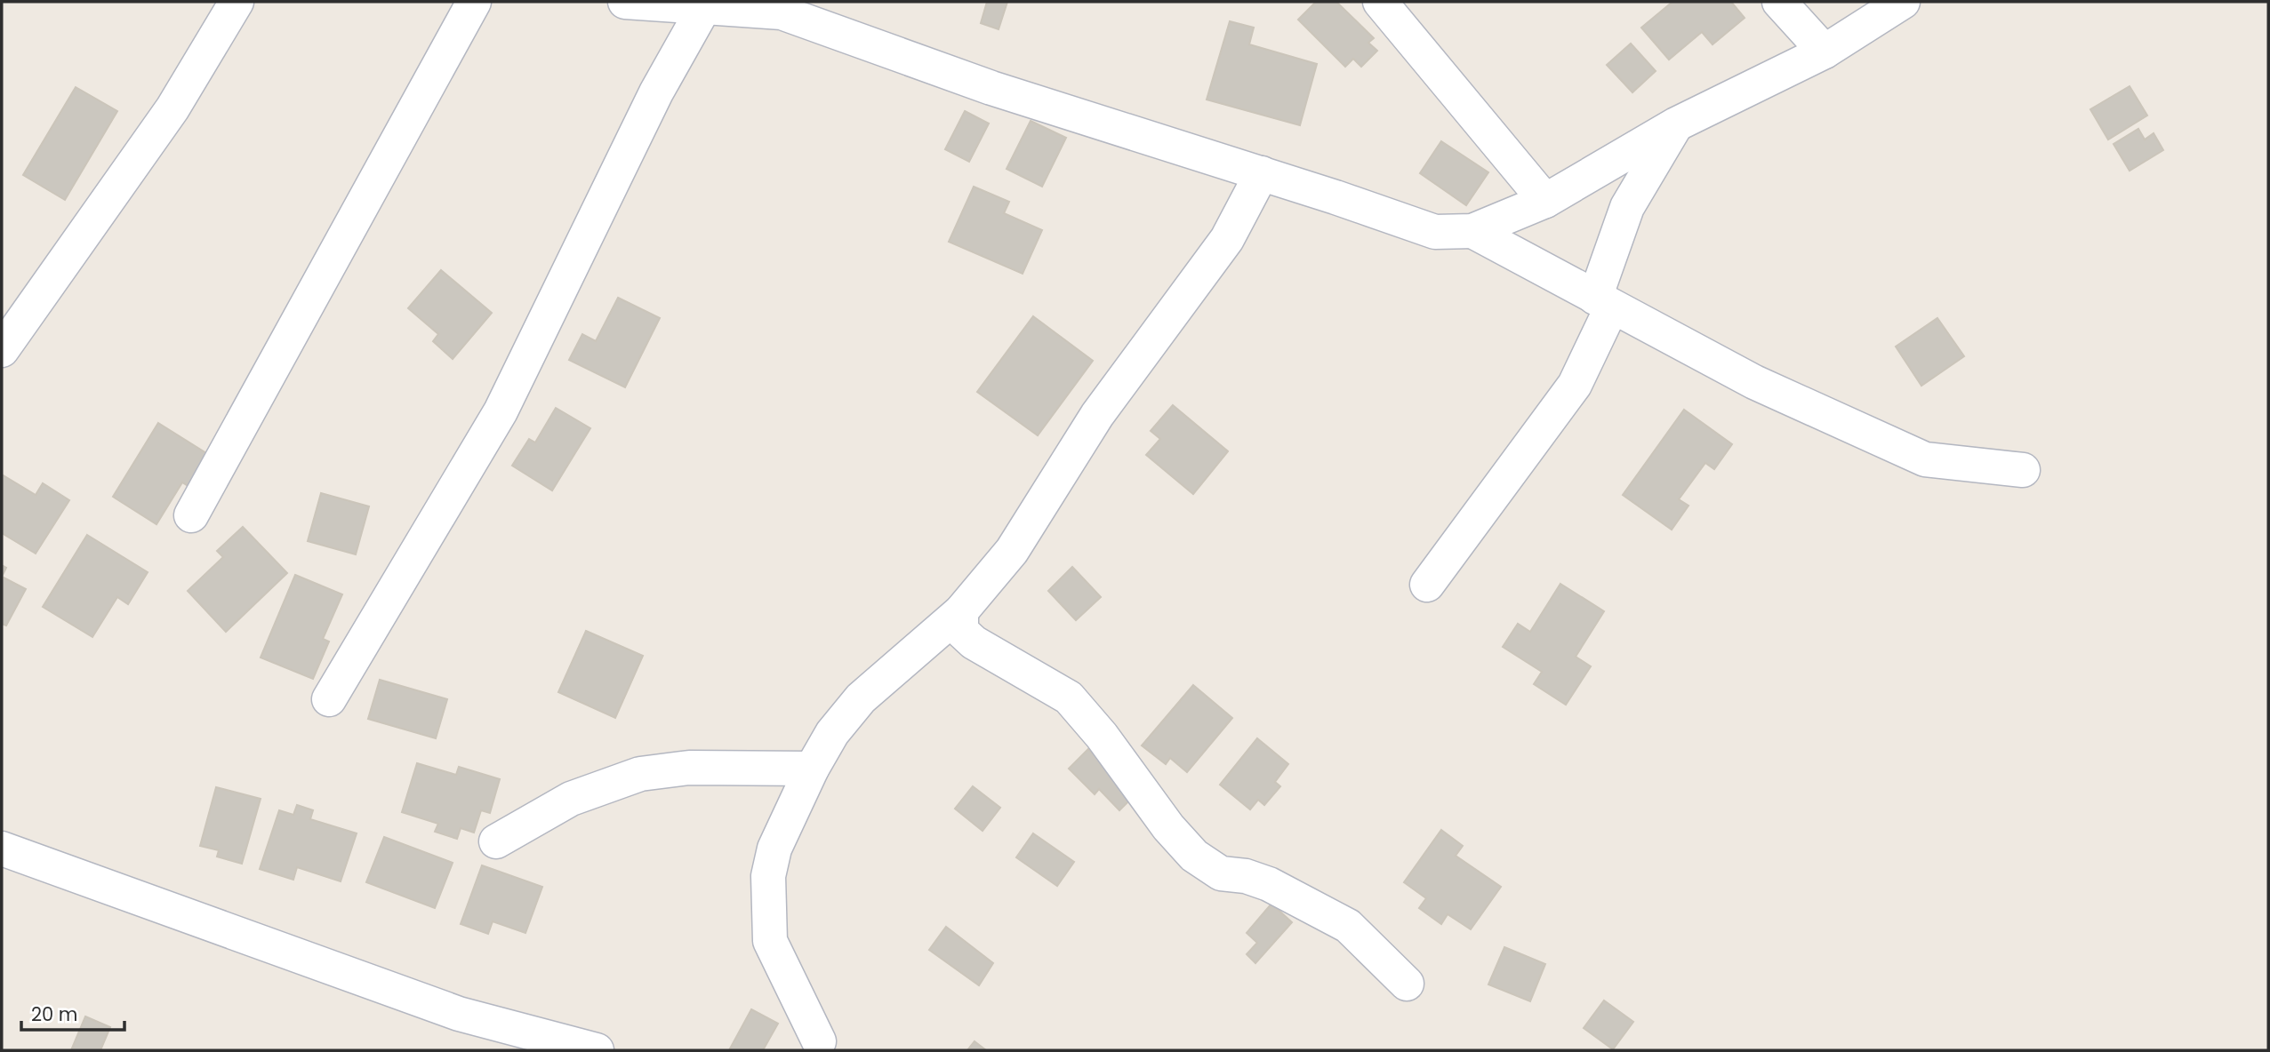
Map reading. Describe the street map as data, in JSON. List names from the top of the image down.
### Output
{
  "scale_bar": "20 m"
}
